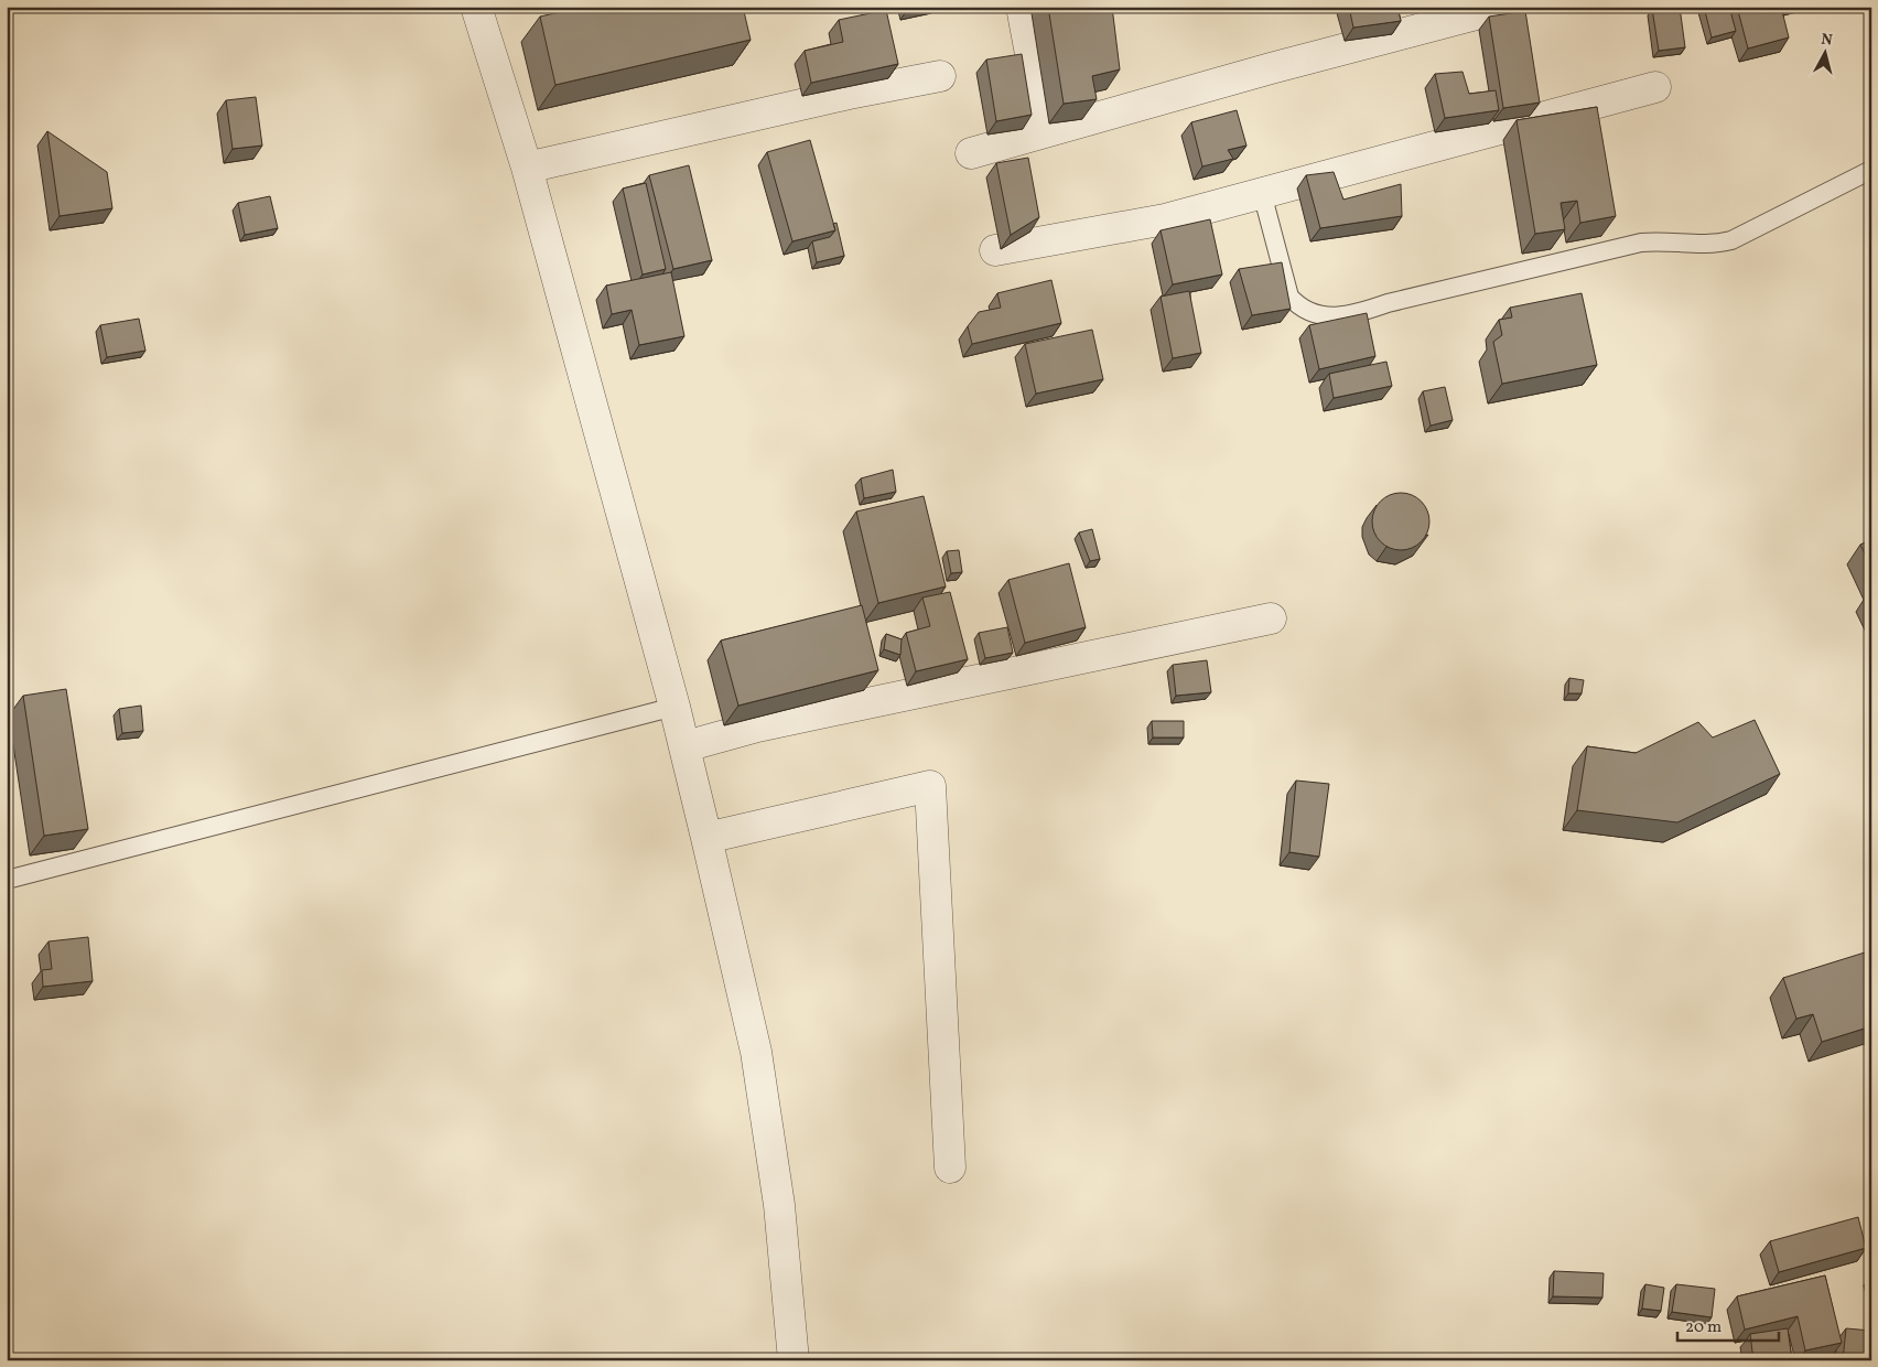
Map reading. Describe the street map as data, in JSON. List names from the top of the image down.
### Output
{
  "scale_bar": "20 m",
  "north": "top"
}
